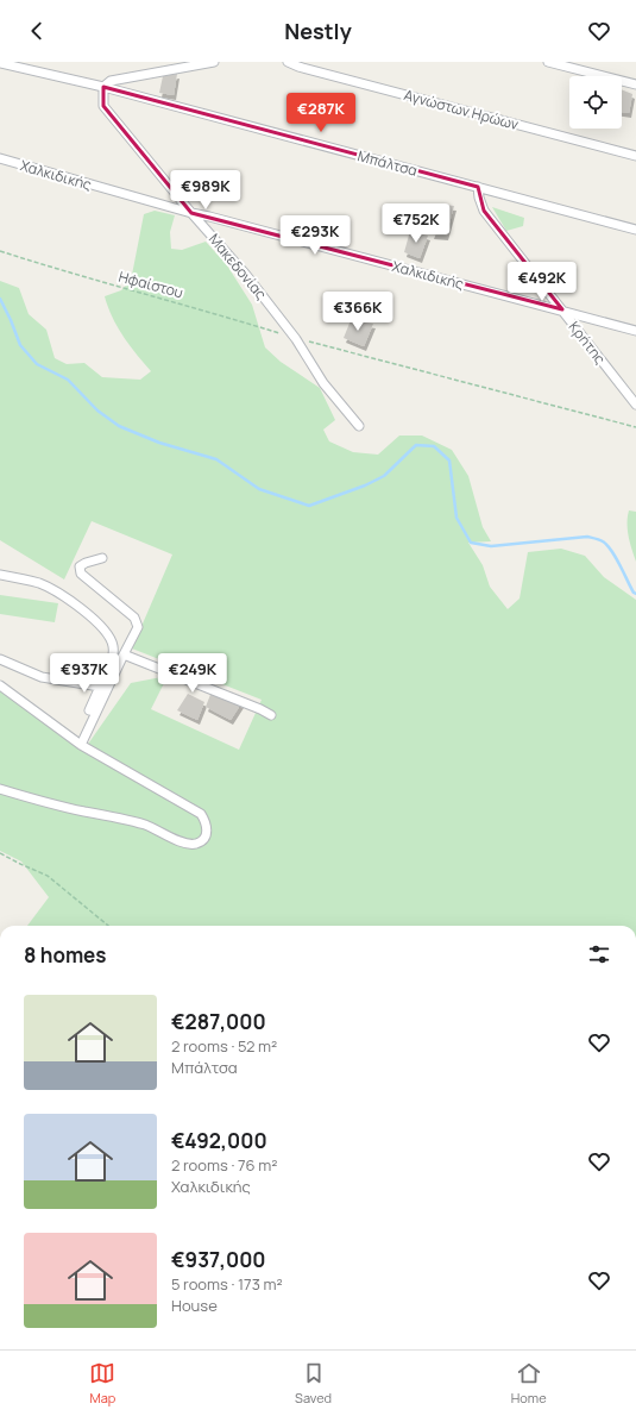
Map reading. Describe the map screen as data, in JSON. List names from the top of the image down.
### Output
{
  "streets": {
    "street": [
      "Αγνώστων Ηρώων",
      "Μπάλτσα",
      "Χαλκιδικής",
      "Μακεδονίας",
      "Κρήτης"
    ],
    "path": ["Ηφαίστου"]
  },
  "crossings": [
    ["Μπάλτσα", "Μακεδονίας"],
    ["Μπάλτσα", "Κρήτης"],
    ["Χαλκιδικής", "Μακεδονίας"],
    ["Χαλκιδικής", "Κρήτης"]
  ],
  "page": {
    "header": "Nestly",
    "price": [
      "€287K",
      "€989K",
      "€752K",
      "€293K",
      "€492K",
      "€366K",
      "€937K",
      "€249K"
    ],
    "heading": "8 homes",
    "list": [
      {
        "name": "€287,000",
        "note": "2 rooms · 52 m² · Μπάλτσα"
      },
      {
        "name": "€492,000",
        "note": "2 rooms · 76 m² · Χαλκιδικής"
      },
      {
        "name": "€937,000",
        "note": "5 rooms · 173 m² · House"
      }
    ],
    "tabs": ["Map", "Saved", "Home"]
  }
}
